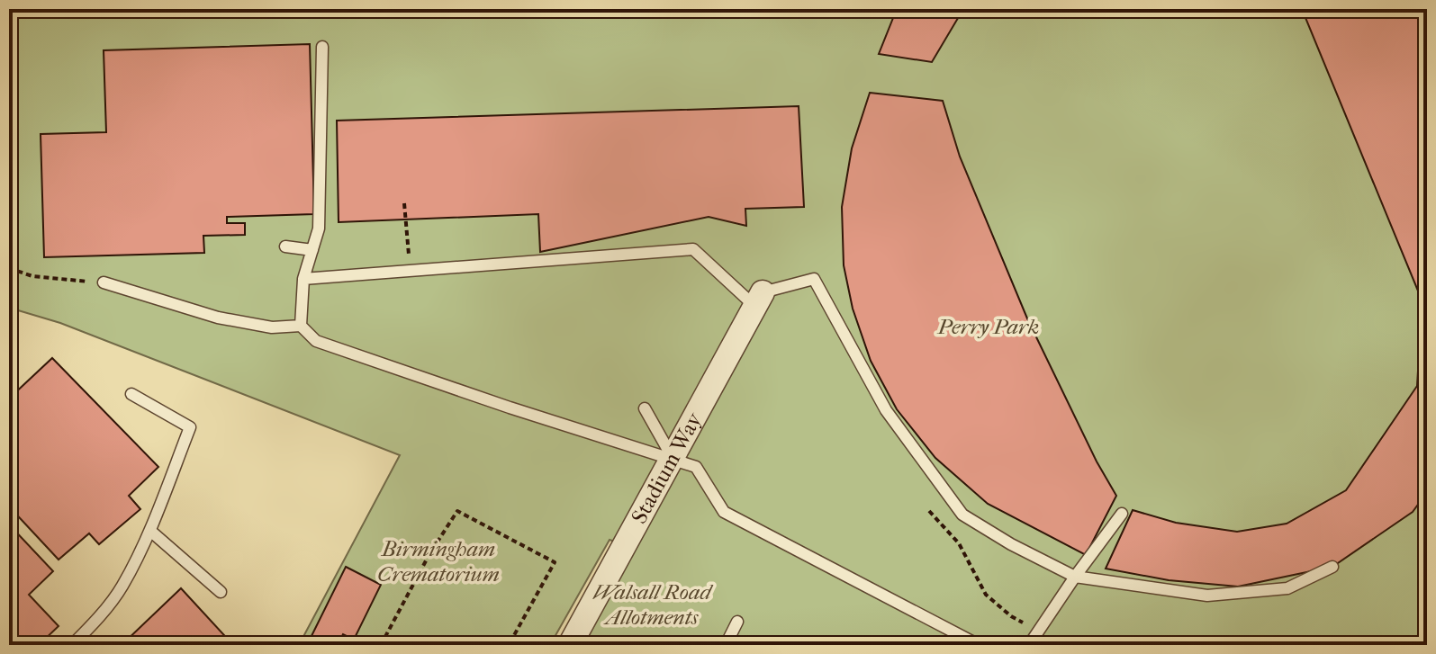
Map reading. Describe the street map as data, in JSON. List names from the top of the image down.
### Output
{
  "streets": {
    "street": ["Stadium Way"]
  },
  "parks": ["Perry Park", "Birmingham Crematorium", "Walsall Road Allotments"]
}
